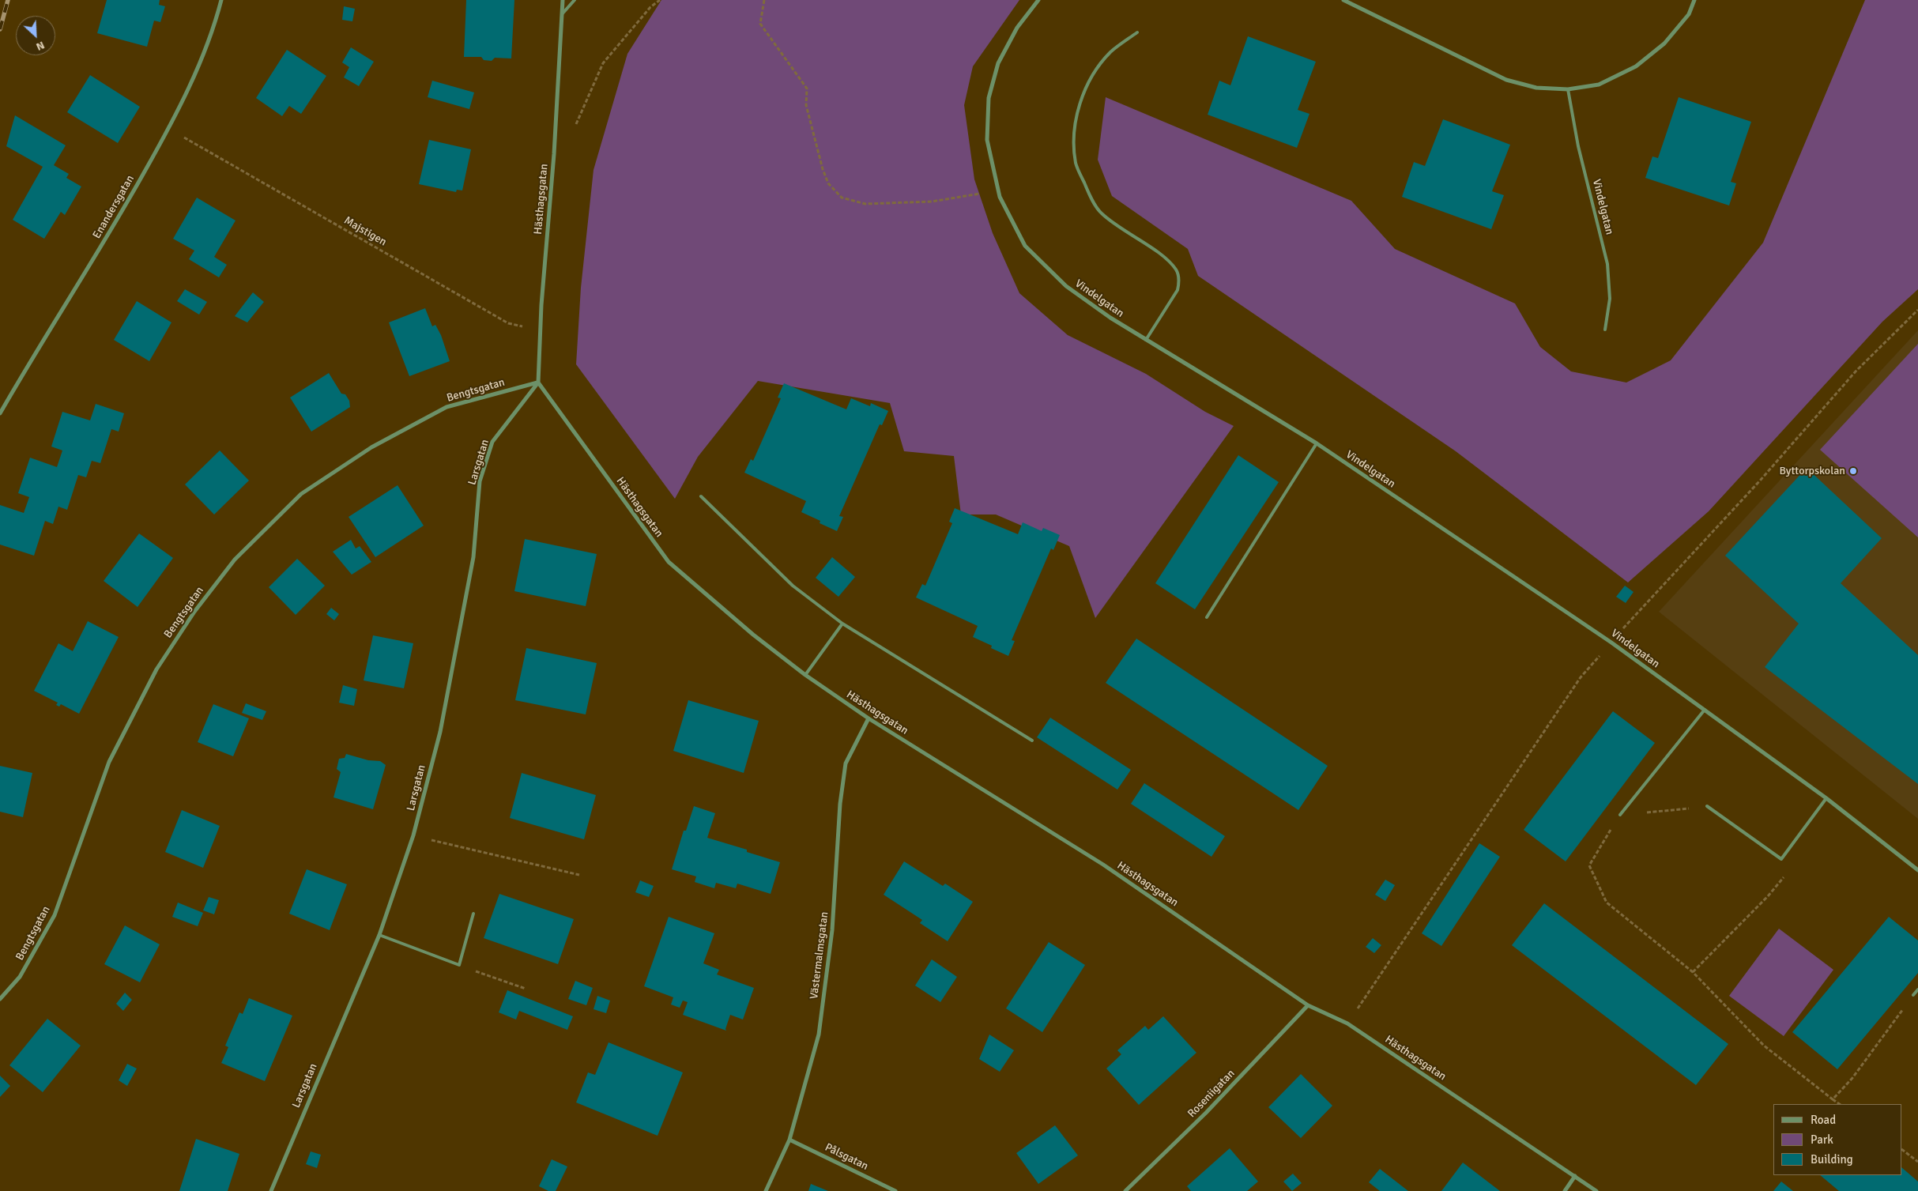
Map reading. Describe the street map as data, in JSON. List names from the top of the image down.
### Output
{
  "streets": {
    "street": [
      "Hästhagsgatan",
      "Enandersgatan",
      "Vindelgatan",
      "Bengtsgatan",
      "Larsgatan",
      "Västermalmsgatan",
      "Roseniigatan",
      "Pålsgatan"
    ],
    "path": ["Majstigen"]
  },
  "crossings": [
    ["Hästhagsgatan", "Majstigen"],
    ["Hästhagsgatan", "Bengtsgatan"],
    ["Hästhagsgatan", "Larsgatan"],
    ["Hästhagsgatan", "Västermalmsgatan"],
    ["Hästhagsgatan", "Roseniigatan"],
    ["Bengtsgatan", "Larsgatan"],
    ["Västermalmsgatan", "Pålsgatan"]
  ],
  "places": ["Byttorpskolan"],
  "legend": ["Road", "Park", "Building"],
  "north": "bottom right"
}
